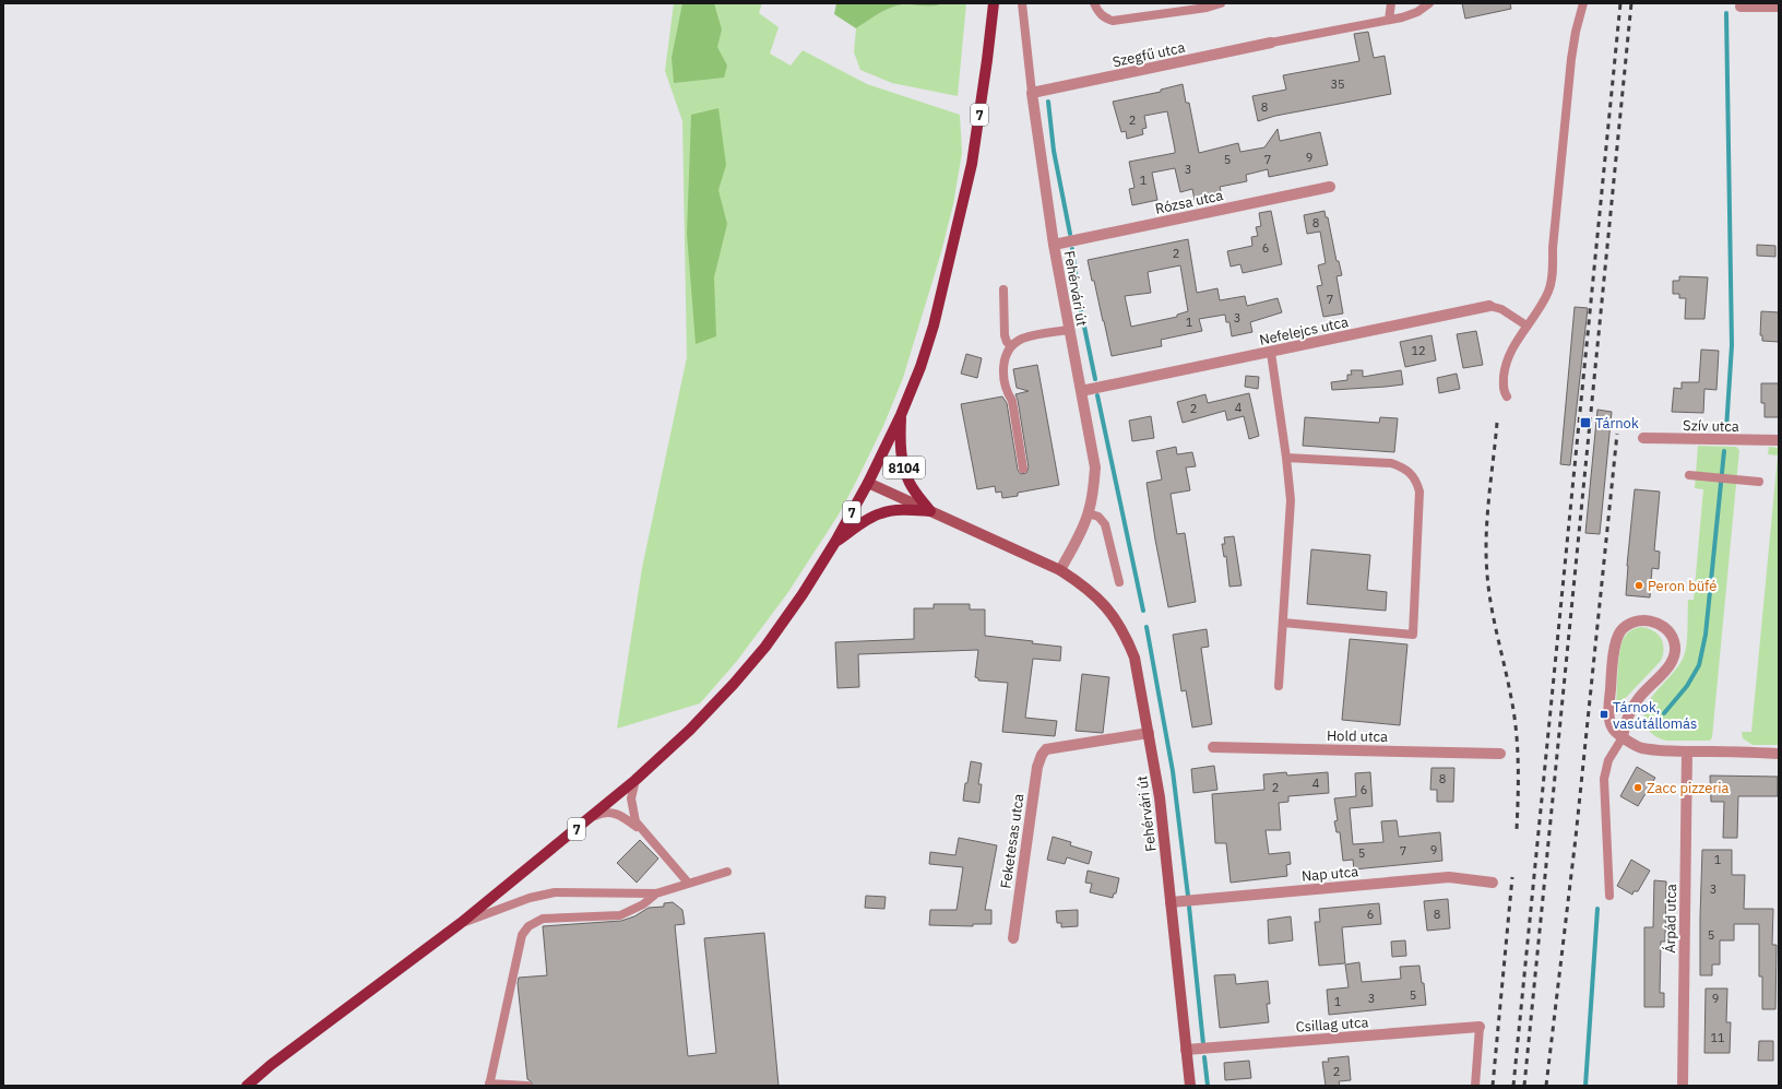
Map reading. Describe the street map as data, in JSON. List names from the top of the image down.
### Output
{
  "streets": {
    "main road": ["7", "Fehérvári út", "8104"],
    "street": [
      "Szegfű utca",
      "Rózsa utca",
      "Nefelejcs utca",
      "Szív utca",
      "Hold utca",
      "Feketesas utca",
      "Nap utca",
      "Árpád utca",
      "Csillag utca"
    ]
  },
  "crossings": [
    ["Szegfű utca", "Fehérvári út"],
    ["7", "Fehérvári út"],
    ["7", "8104"],
    ["Rózsa utca", "Fehérvári út"],
    ["Fehérvári út", "Nefelejcs utca"],
    ["Fehérvári út", "8104"],
    ["Fehérvári út", "Feketesas utca"],
    ["Fehérvári út", "Nap utca"],
    ["Fehérvári út", "Csillag utca"]
  ],
  "places": {
    "transit": ["Tárnok", "Tárnok, vasútállomás"],
    "other": ["Peron büfé", "Zacc pizzeria"]
  },
  "house_numbers": [
    "35",
    "8",
    "2",
    "9",
    "5",
    "7",
    "3",
    "1",
    "8",
    "6",
    "2",
    "7",
    "3",
    "1",
    "12",
    "4",
    "2",
    "8",
    "4",
    "2",
    "6",
    "9",
    "7",
    "5",
    "1",
    "3",
    "6",
    "8",
    "5",
    "5",
    "3",
    "9",
    "1",
    "11",
    "2"
  ]
}
